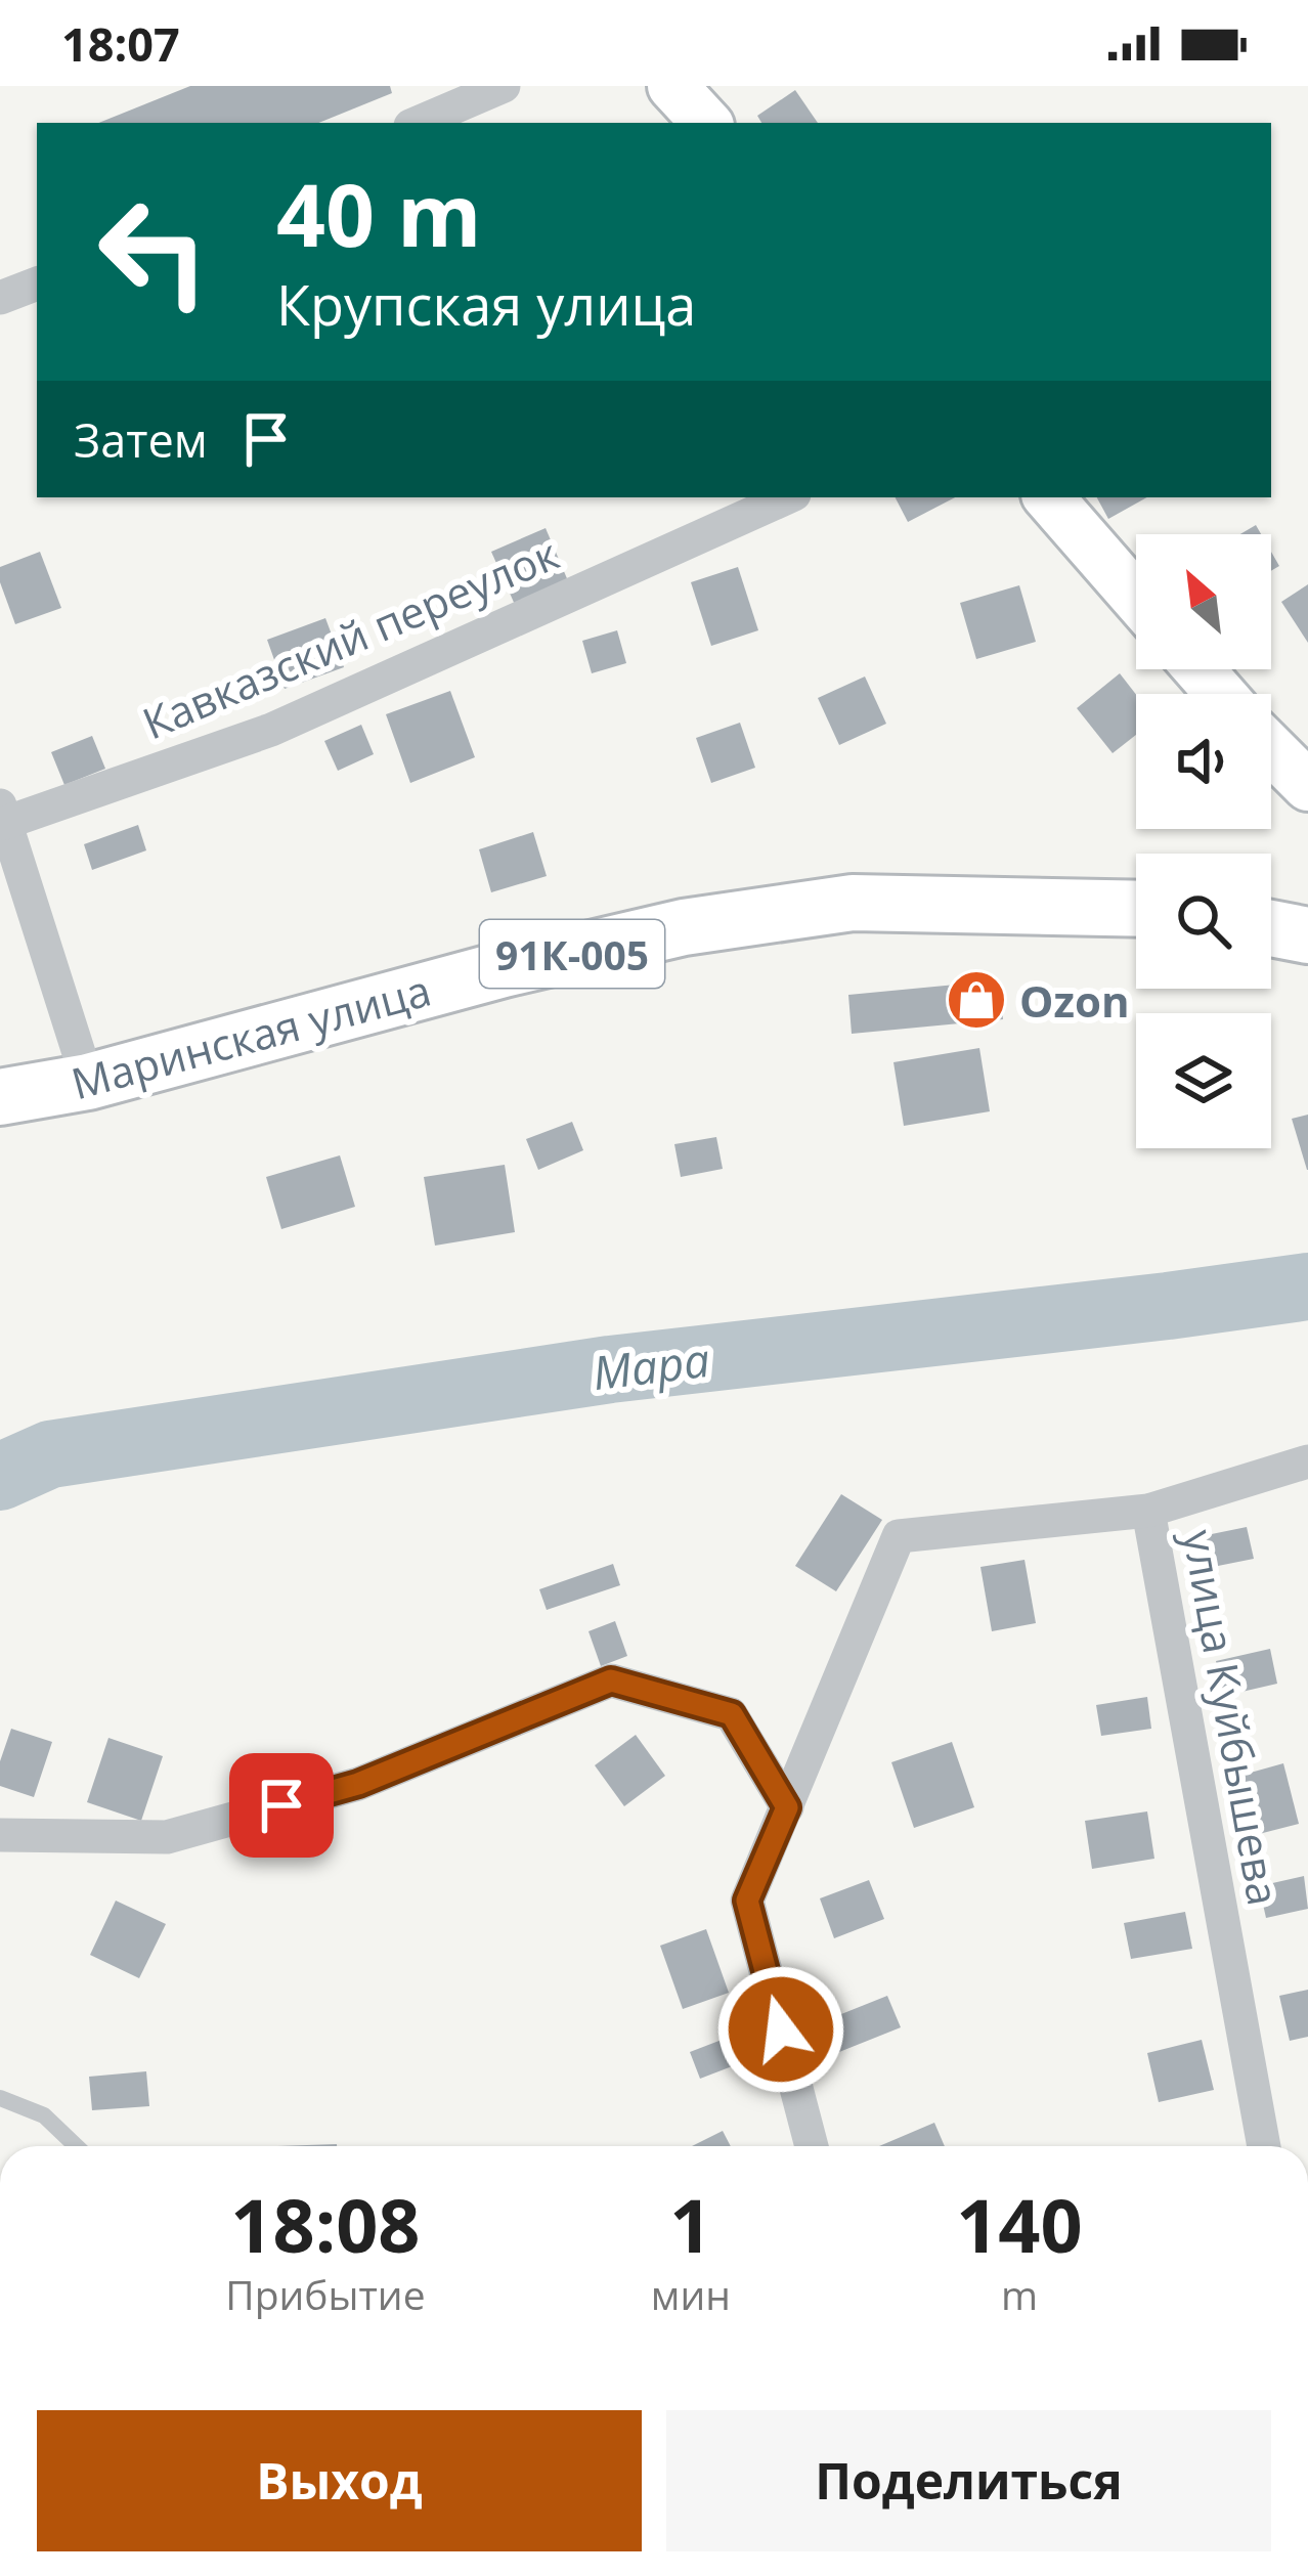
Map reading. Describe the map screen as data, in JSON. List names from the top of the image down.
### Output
{
  "streets": {
    "main road": ["91К-005", "Маринская улица"],
    "street": ["Кавказский переулок", "улица Куйбышева"]
  },
  "water": ["Мара"],
  "places": {
    "shop": ["Ozon"]
  },
  "north": "top left",
  "page": {
    "status": "18:07",
    "turn": ["40 m", "Крупская улица"],
    "then": "Затем",
    "eta": [
      "18:08",
      "Прибытие",
      "1",
      "мин",
      "140",
      "m"
    ],
    "buttons": ["Выход", "Поделиться"]
  }
}
